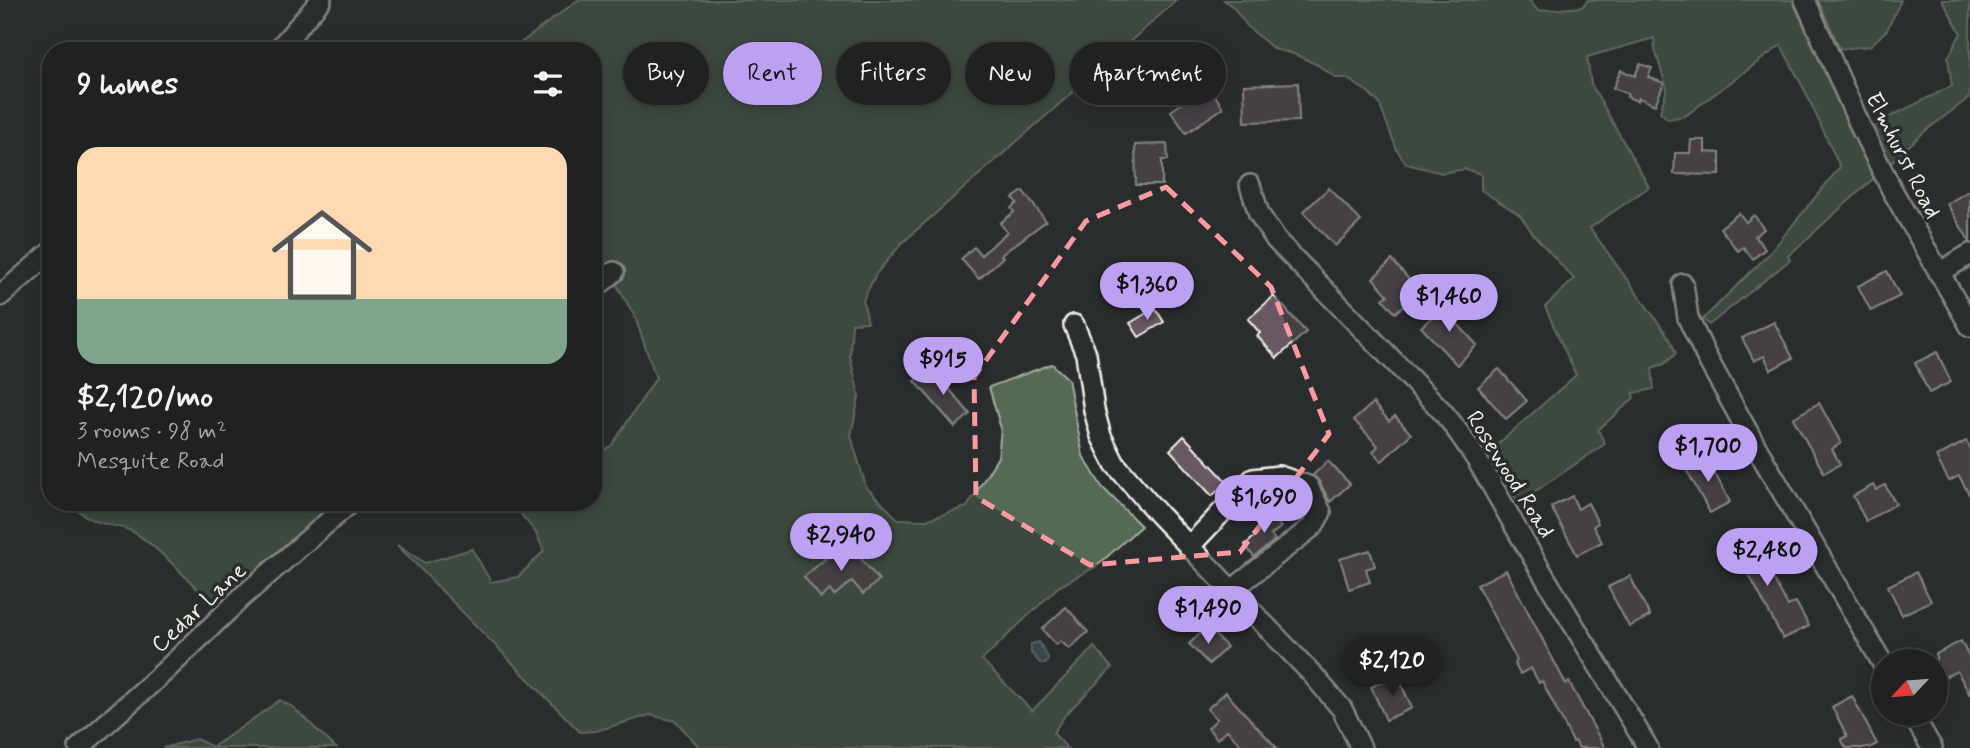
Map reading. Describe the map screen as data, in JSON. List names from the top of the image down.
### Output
{
  "streets": {
    "street": ["Elmhurst Road", "Rosewood Road", "Cedar Lane"]
  },
  "north": "bottom left",
  "page": {
    "chip": [
      "Buy",
      "Rent",
      "Filters",
      "New",
      "Apartment"
    ],
    "heading": "9 homes",
    "list": [
      {
        "name": "$2,120/mo",
        "note": "3 rooms · 98 m² · Mesquite Road"
      }
    ],
    "price": [
      "$1,360",
      "$1,460",
      "$915",
      "$1,700",
      "$1,690",
      "$2,940",
      "$2,480",
      "$1,490",
      "$2,120"
    ]
  }
}
